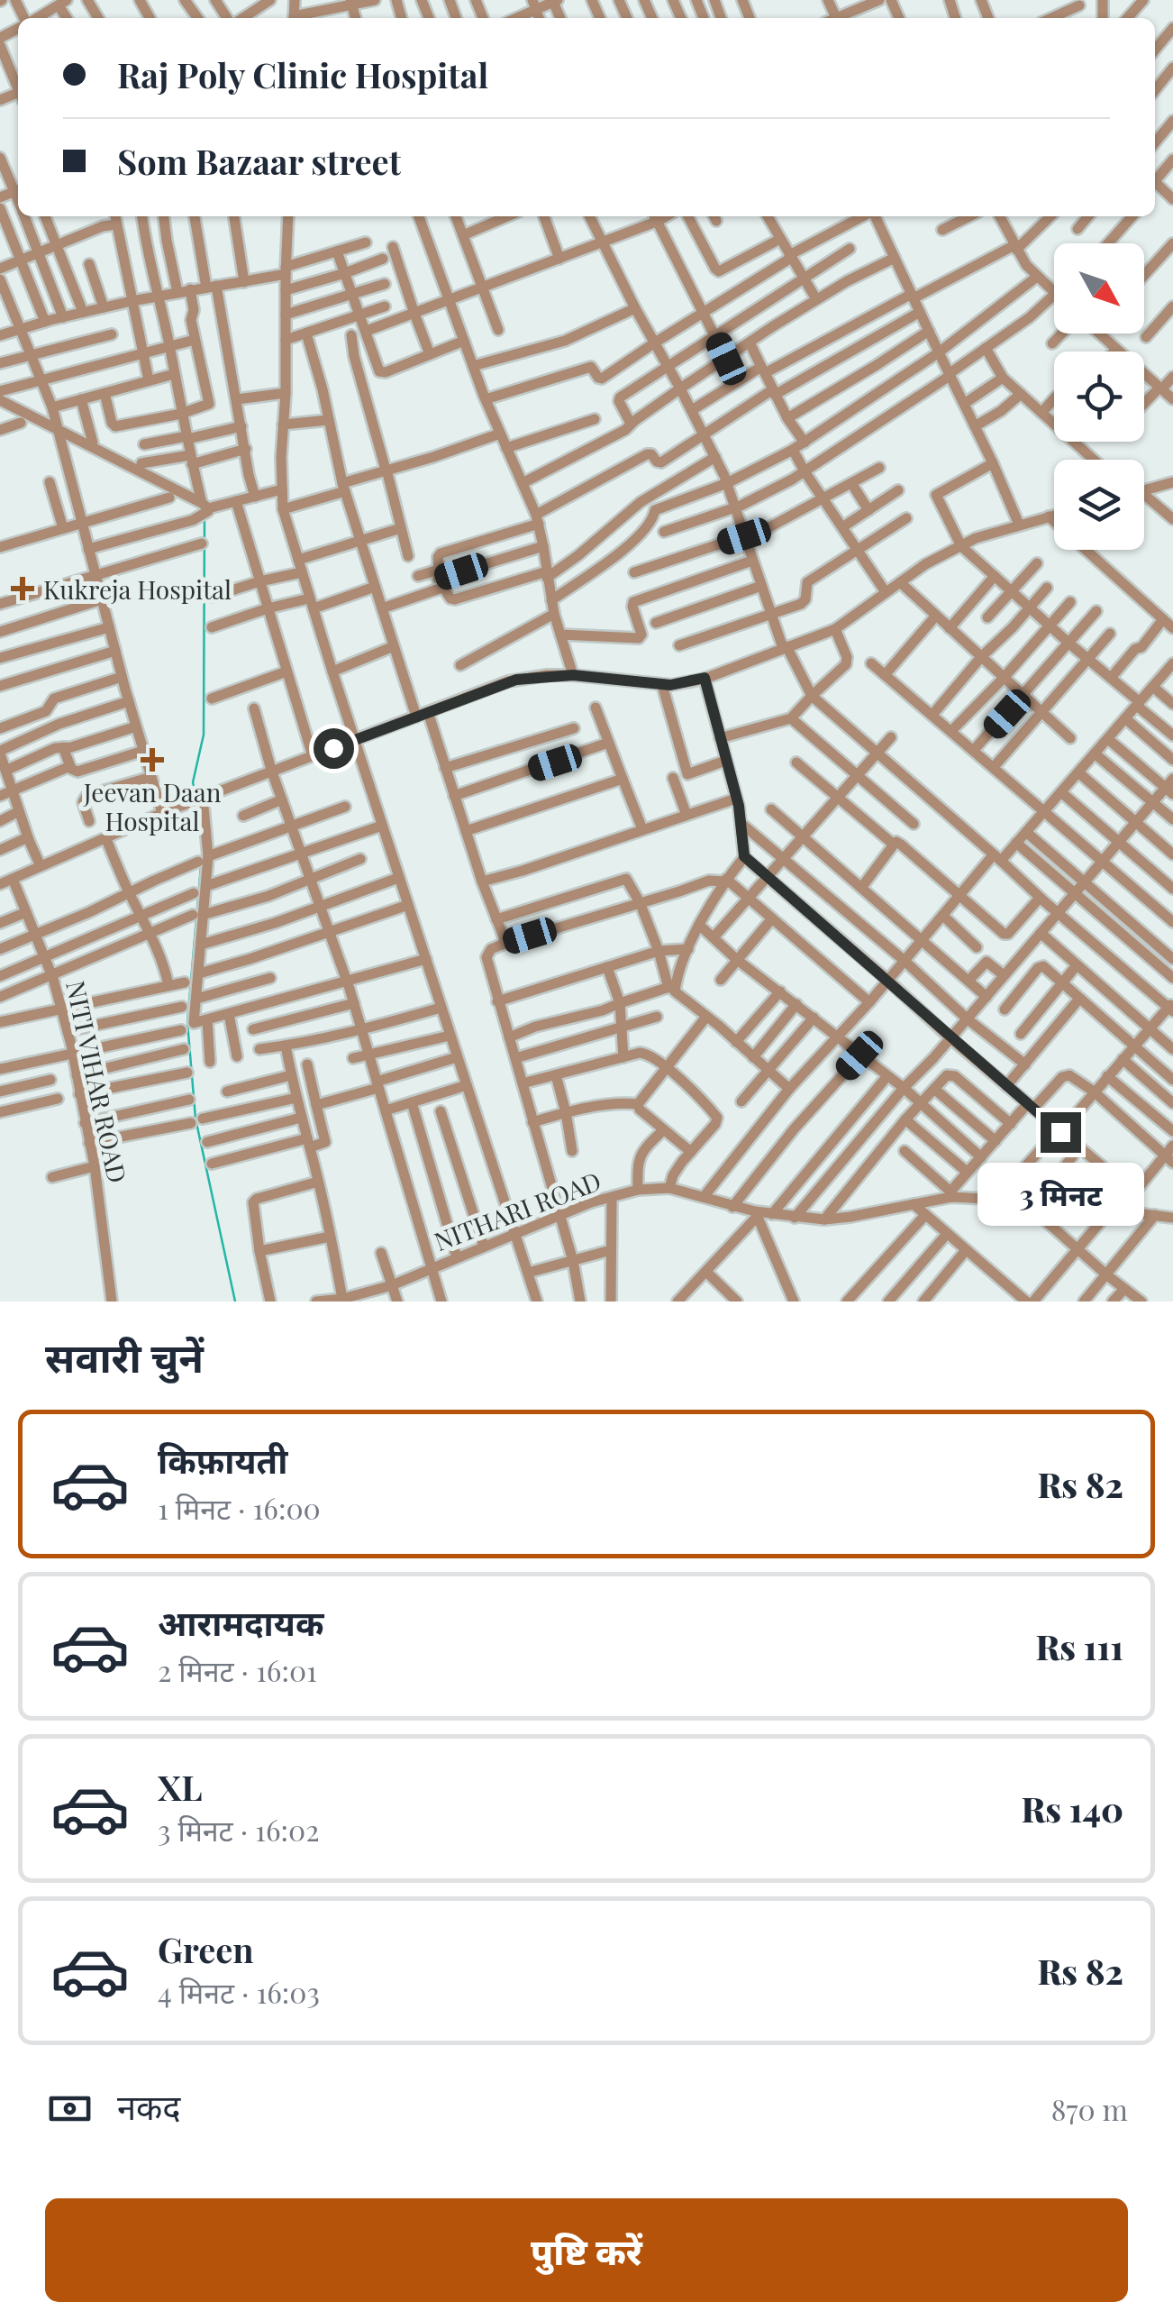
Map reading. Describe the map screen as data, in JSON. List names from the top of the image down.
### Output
{
  "streets": {
    "street": ["NITI VIHAR ROAD", "NITHARI ROAD"]
  },
  "places": {
    "health": ["Kukreja Hospital", "Jeevan Daan Hospital"]
  },
  "north": "bottom right",
  "page": {
    "banner": ["Raj Poly Clinic Hospital", "Som Bazaar street"],
    "bubble": "3 मिनट",
    "heading": "सवारी चुनें",
    "list": [
      {
        "name": "किफ़ायती",
        "note": "1 मिनट · 16:00",
        "value": "Rs 82"
      },
      {
        "name": "आरामदायक",
        "note": "2 मिनट · 16:01",
        "value": "Rs 111"
      },
      {
        "name": "XL",
        "note": "3 मिनट · 16:02",
        "value": "Rs 140"
      },
      {
        "name": "Green",
        "note": "4 मिनट · 16:03",
        "value": "Rs 82"
      }
    ],
    "pay": ["नकद", "870 m"],
    "buttons": "पुष्टि करें"
  }
}
